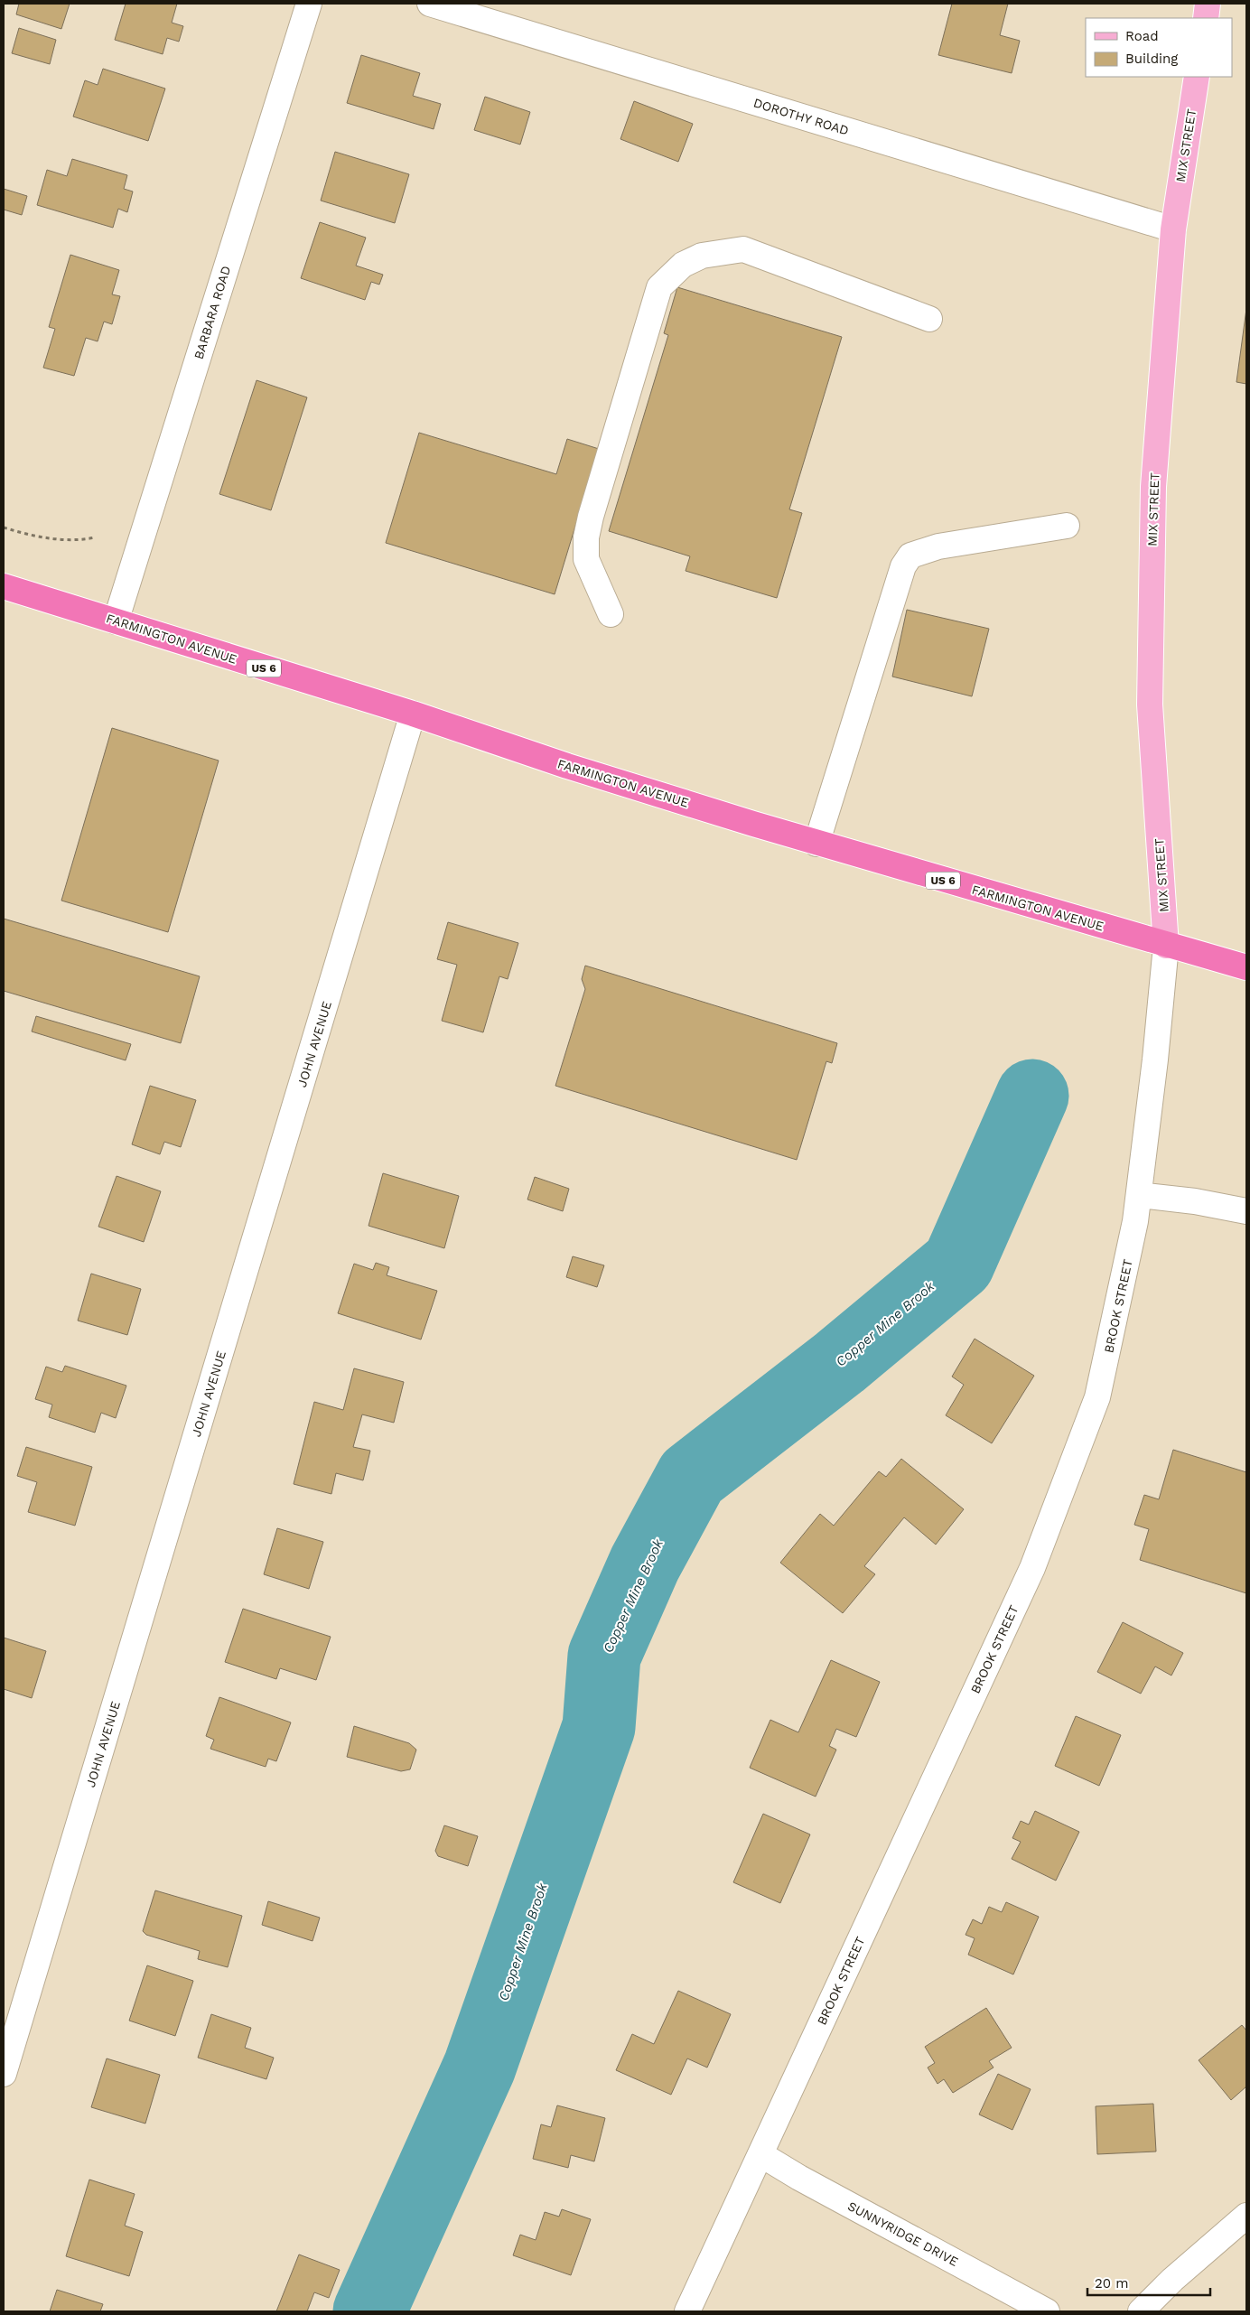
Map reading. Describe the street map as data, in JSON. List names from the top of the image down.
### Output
{
  "streets": {
    "highway": ["FARMINGTON AVENUE", "US 6"],
    "main road": ["MIX STREET"],
    "street": [
      "DOROTHY ROAD",
      "BARBARA ROAD",
      "JOHN AVENUE",
      "BROOK STREET",
      "SUNNYRIDGE DRIVE"
    ]
  },
  "crossings": [
    ["DOROTHY ROAD", "MIX STREET"],
    ["MIX STREET", "FARMINGTON AVENUE"],
    ["MIX STREET", "BROOK STREET"],
    ["BARBARA ROAD", "FARMINGTON AVENUE"],
    ["FARMINGTON AVENUE", "JOHN AVENUE"],
    ["FARMINGTON AVENUE", "BROOK STREET"],
    ["BROOK STREET", "SUNNYRIDGE DRIVE"]
  ],
  "water": ["Copper Mine Brook"],
  "legend": ["Road", "Building"],
  "scale_bar": "20 m"
}
